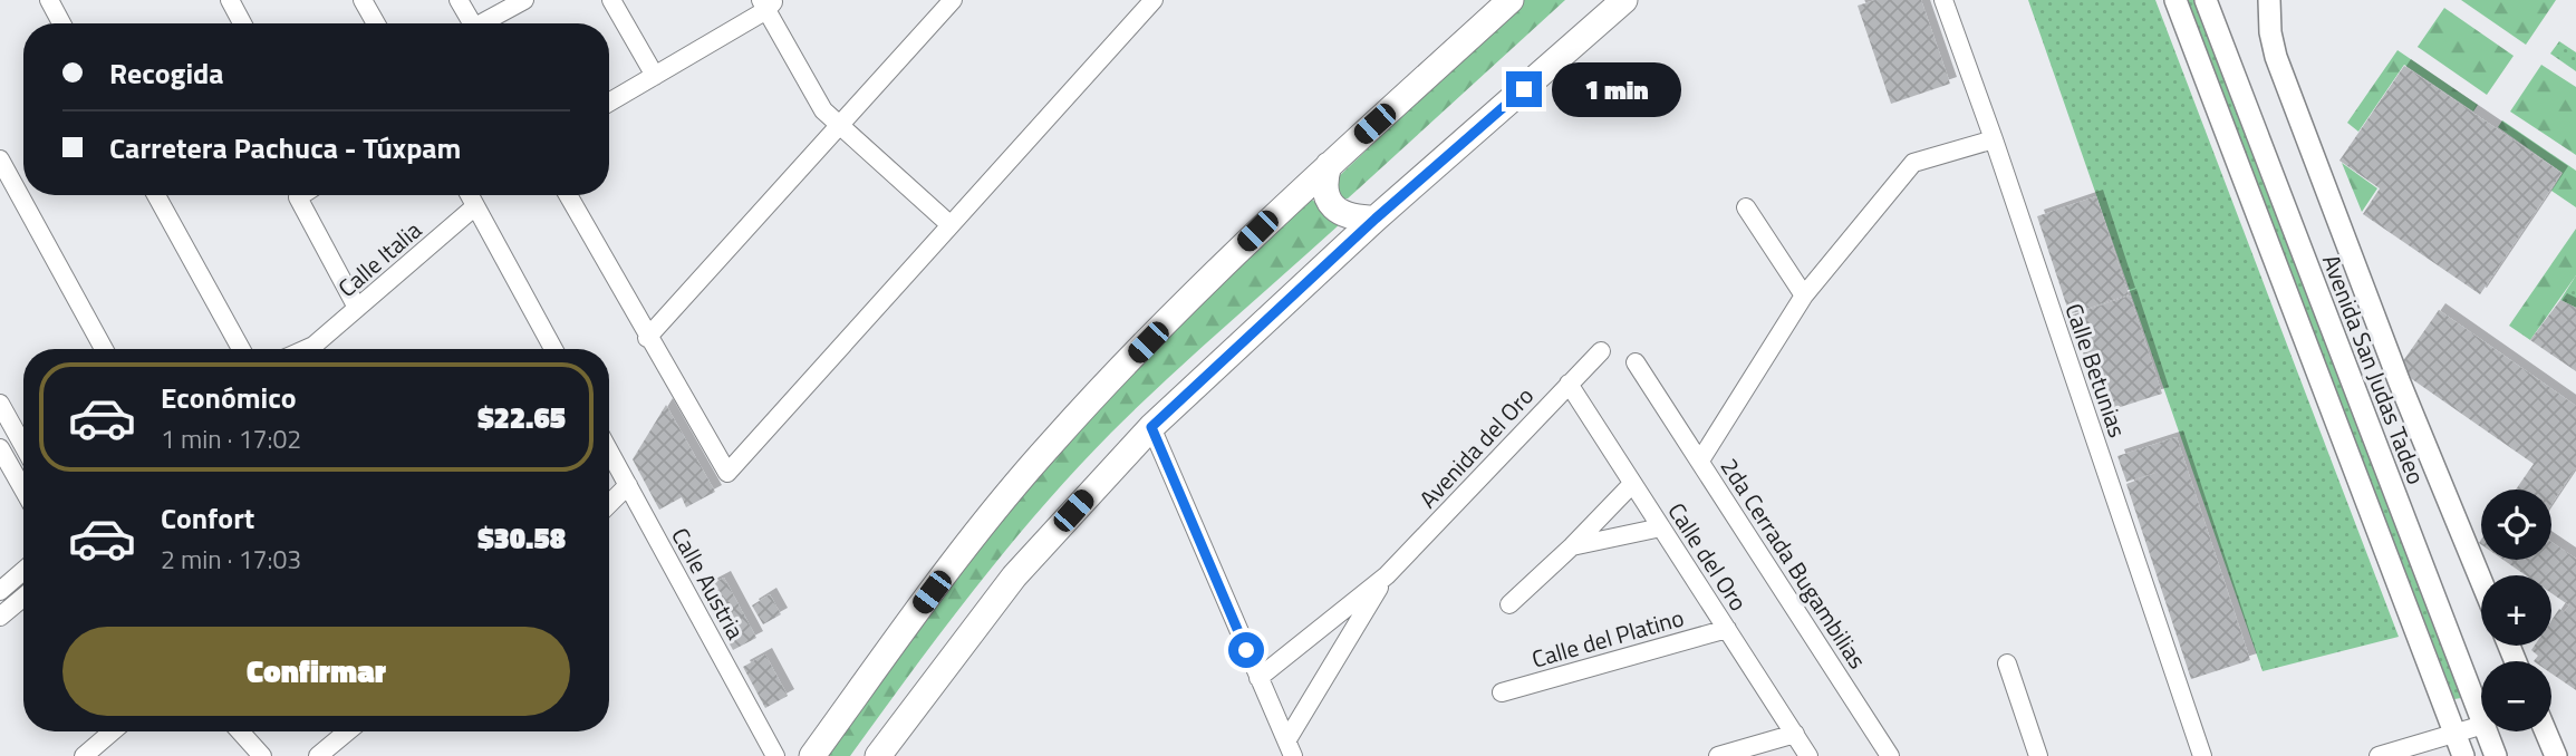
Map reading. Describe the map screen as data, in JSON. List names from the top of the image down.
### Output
{
  "streets": {
    "street": [
      "Calle Italia",
      "Avenida San Judas Tadeo",
      "Calle Betunias",
      "Avenida del Oro",
      "Calle del Oro",
      "2da Cerrada Bugambilias",
      "Calle Austria",
      "Calle del Platino"
    ]
  },
  "crossings": [
    ["Calle Betunias", "2da Cerrada Bugambilias"],
    ["Avenida del Oro", "Calle del Oro"],
    ["Calle del Oro", "Calle del Platino"]
  ],
  "page": {
    "banner": ["Recogida", "Carretera Pachuca - Túxpam"],
    "bubble": "1 min",
    "list": [
      {
        "name": "Económico",
        "note": "1 min · 17:02",
        "value": "$22.65"
      },
      {
        "name": "Confort",
        "note": "2 min · 17:03",
        "value": "$30.58"
      }
    ],
    "map_buttons": ["+", "−"],
    "buttons": "Confirmar"
  }
}
